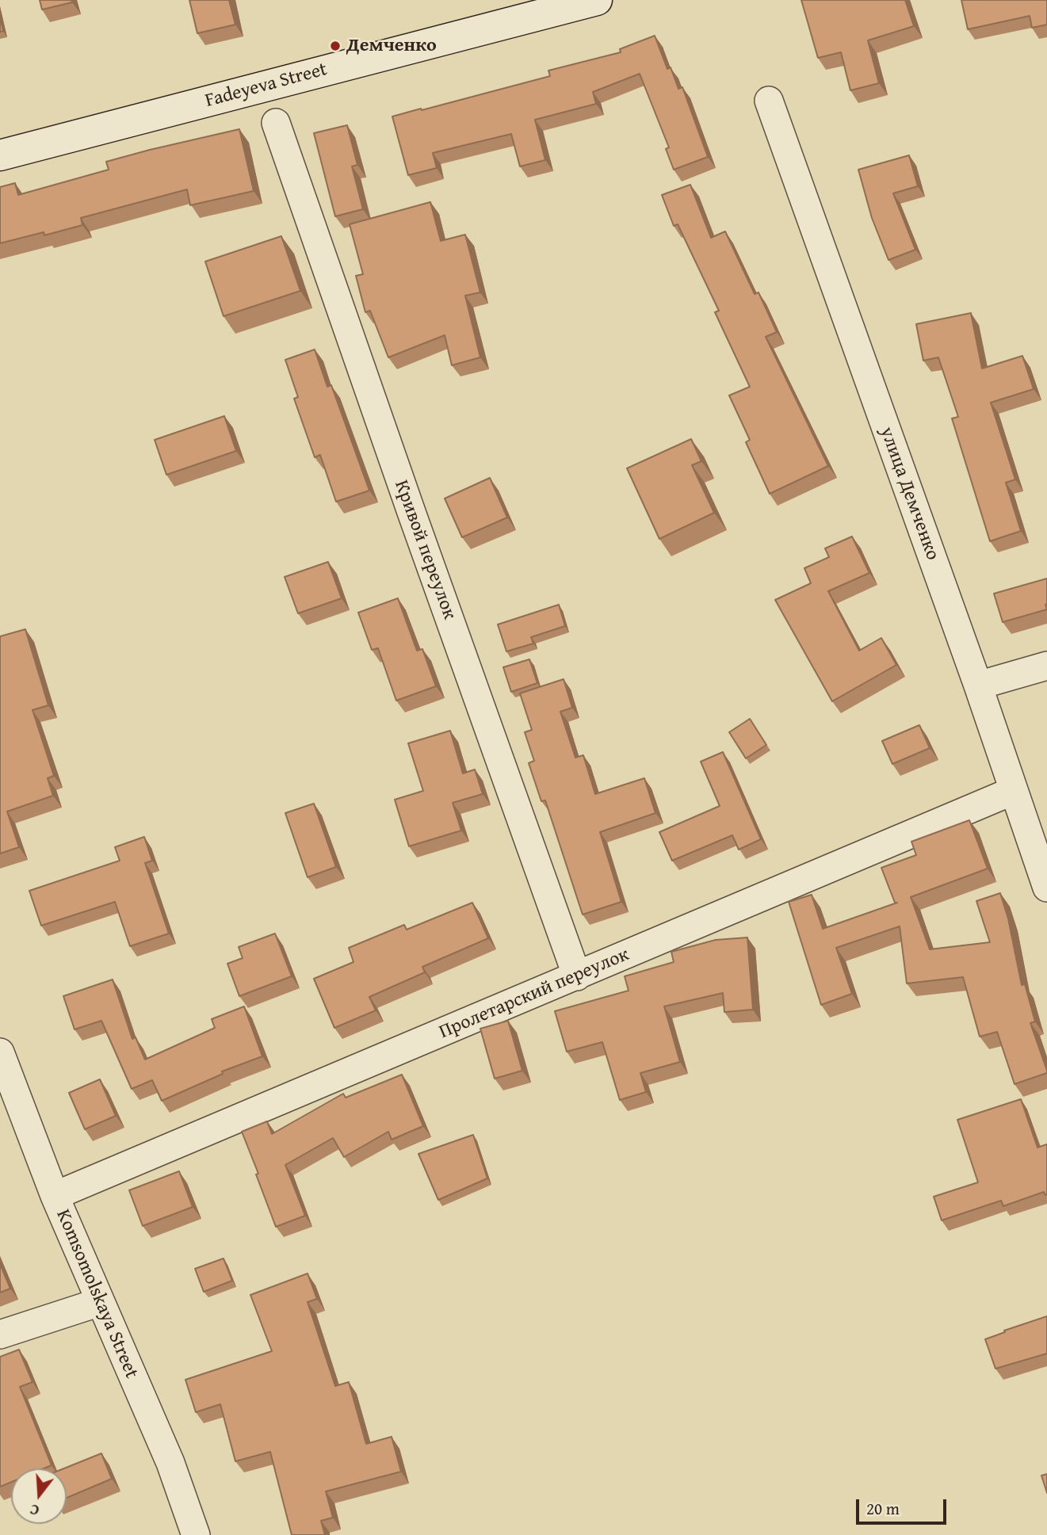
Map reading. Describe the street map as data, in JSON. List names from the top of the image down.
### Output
{
  "streets": {
    "main road": ["Fadeyeva Street"],
    "street": [
      "улица Демченко",
      "Кривой переулок",
      "Пролетарский переулок",
      "Komsomolskaya Street"
    ]
  },
  "crossings": [
    ["улица Демченко", "Пролетарский переулок"],
    ["Кривой переулок", "Пролетарский переулок"],
    ["Пролетарский переулок", "Komsomolskaya Street"]
  ],
  "places": ["Демченко"],
  "scale_bar": "20 m",
  "north": "bottom"
}
